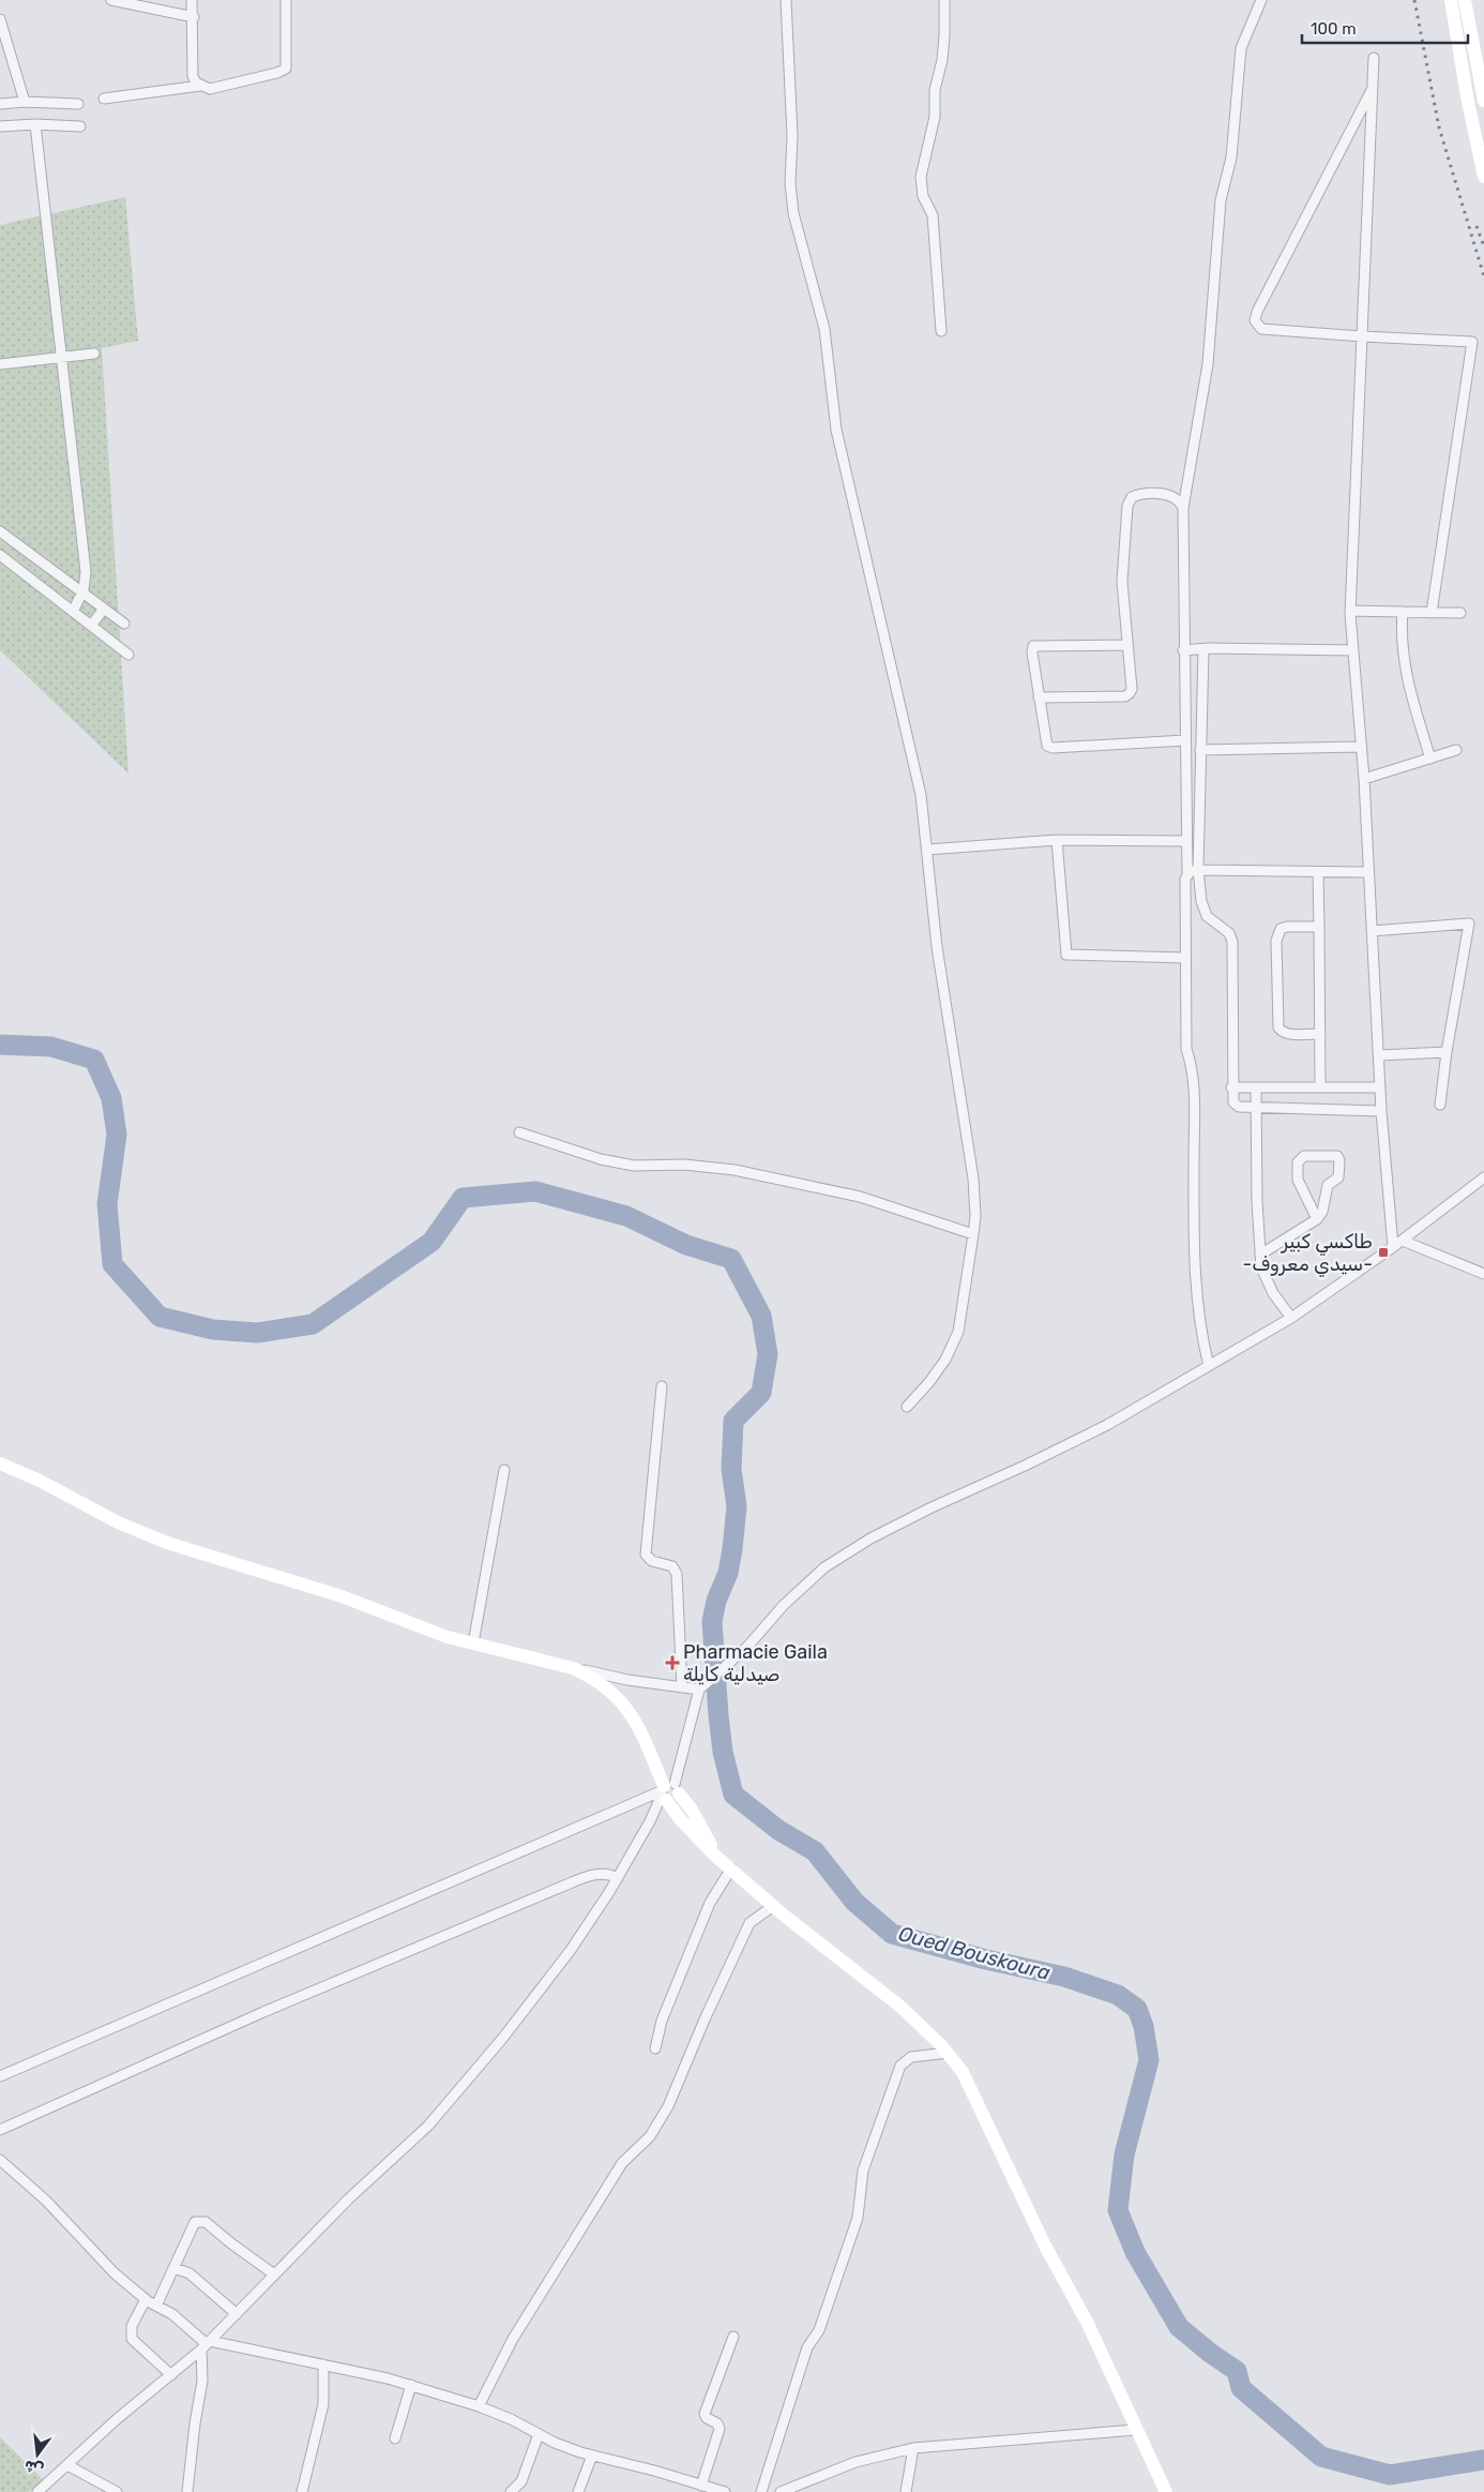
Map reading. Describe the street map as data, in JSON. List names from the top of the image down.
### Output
{
  "water": ["Oued Bouskoura"],
  "places": {
    "transit": ["طاكسي كبير -سيدي معروف-"],
    "health": ["Pharmacie Gaila صيدلية كايلة"]
  },
  "scale_bar": "100 m",
  "north": "bottom"
}
